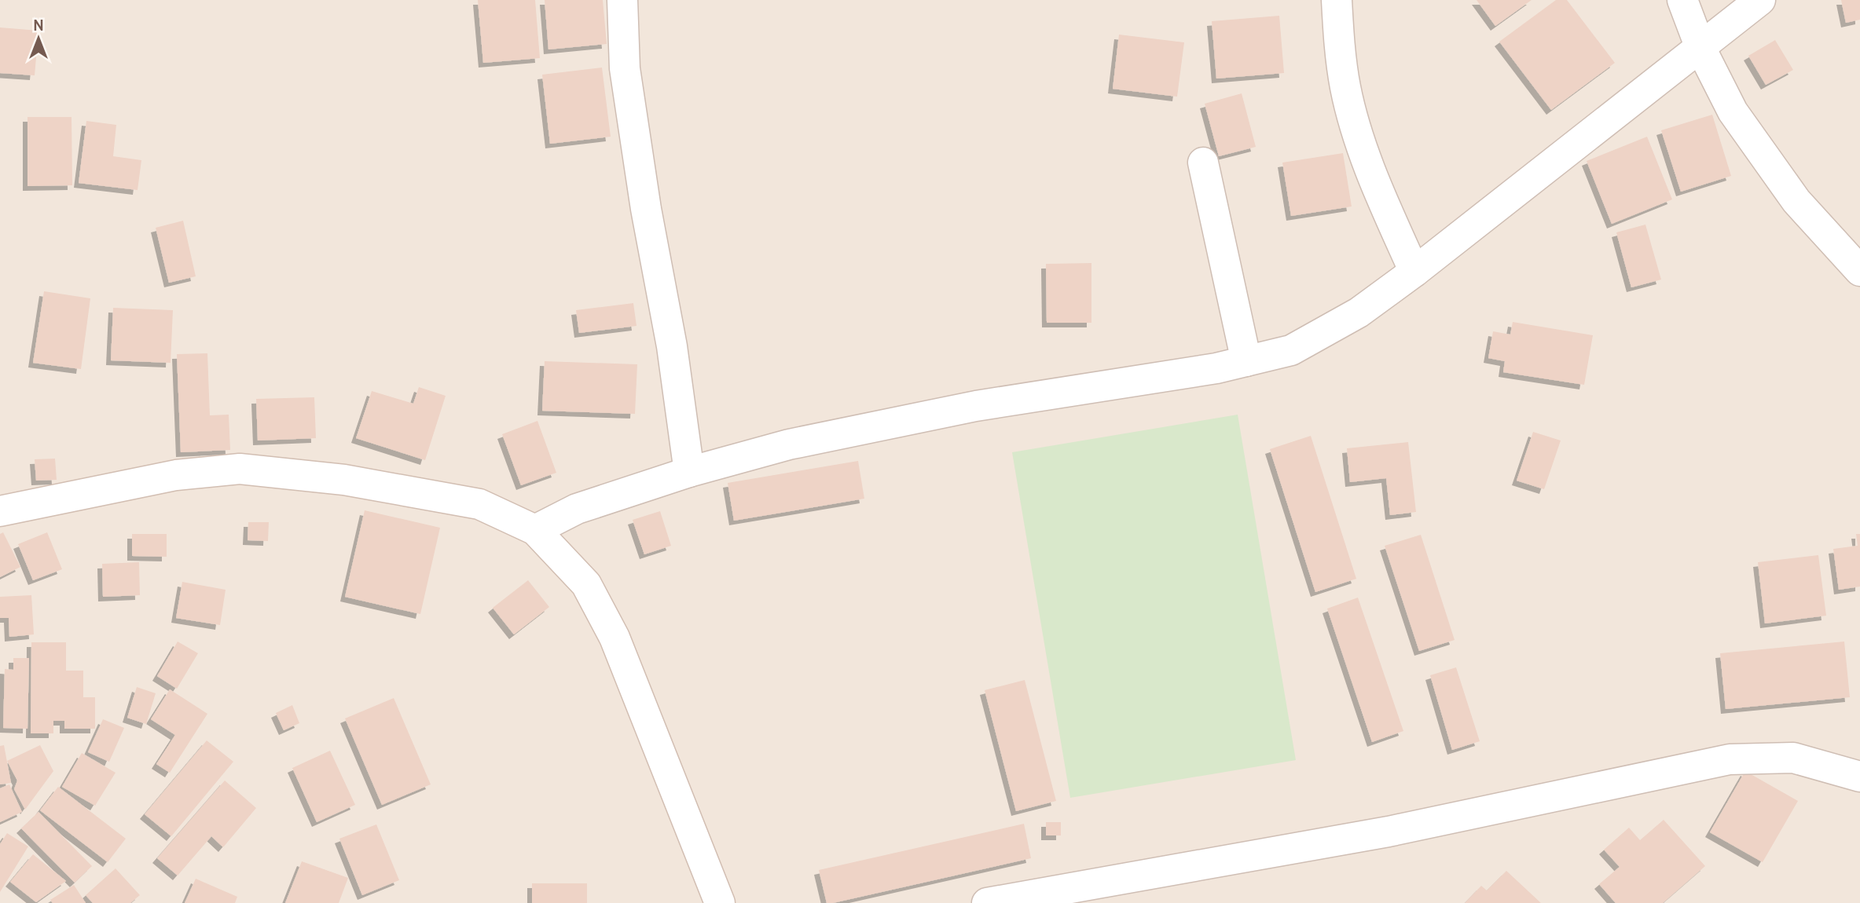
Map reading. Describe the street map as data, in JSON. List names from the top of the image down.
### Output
{
  "north": "top"
}
